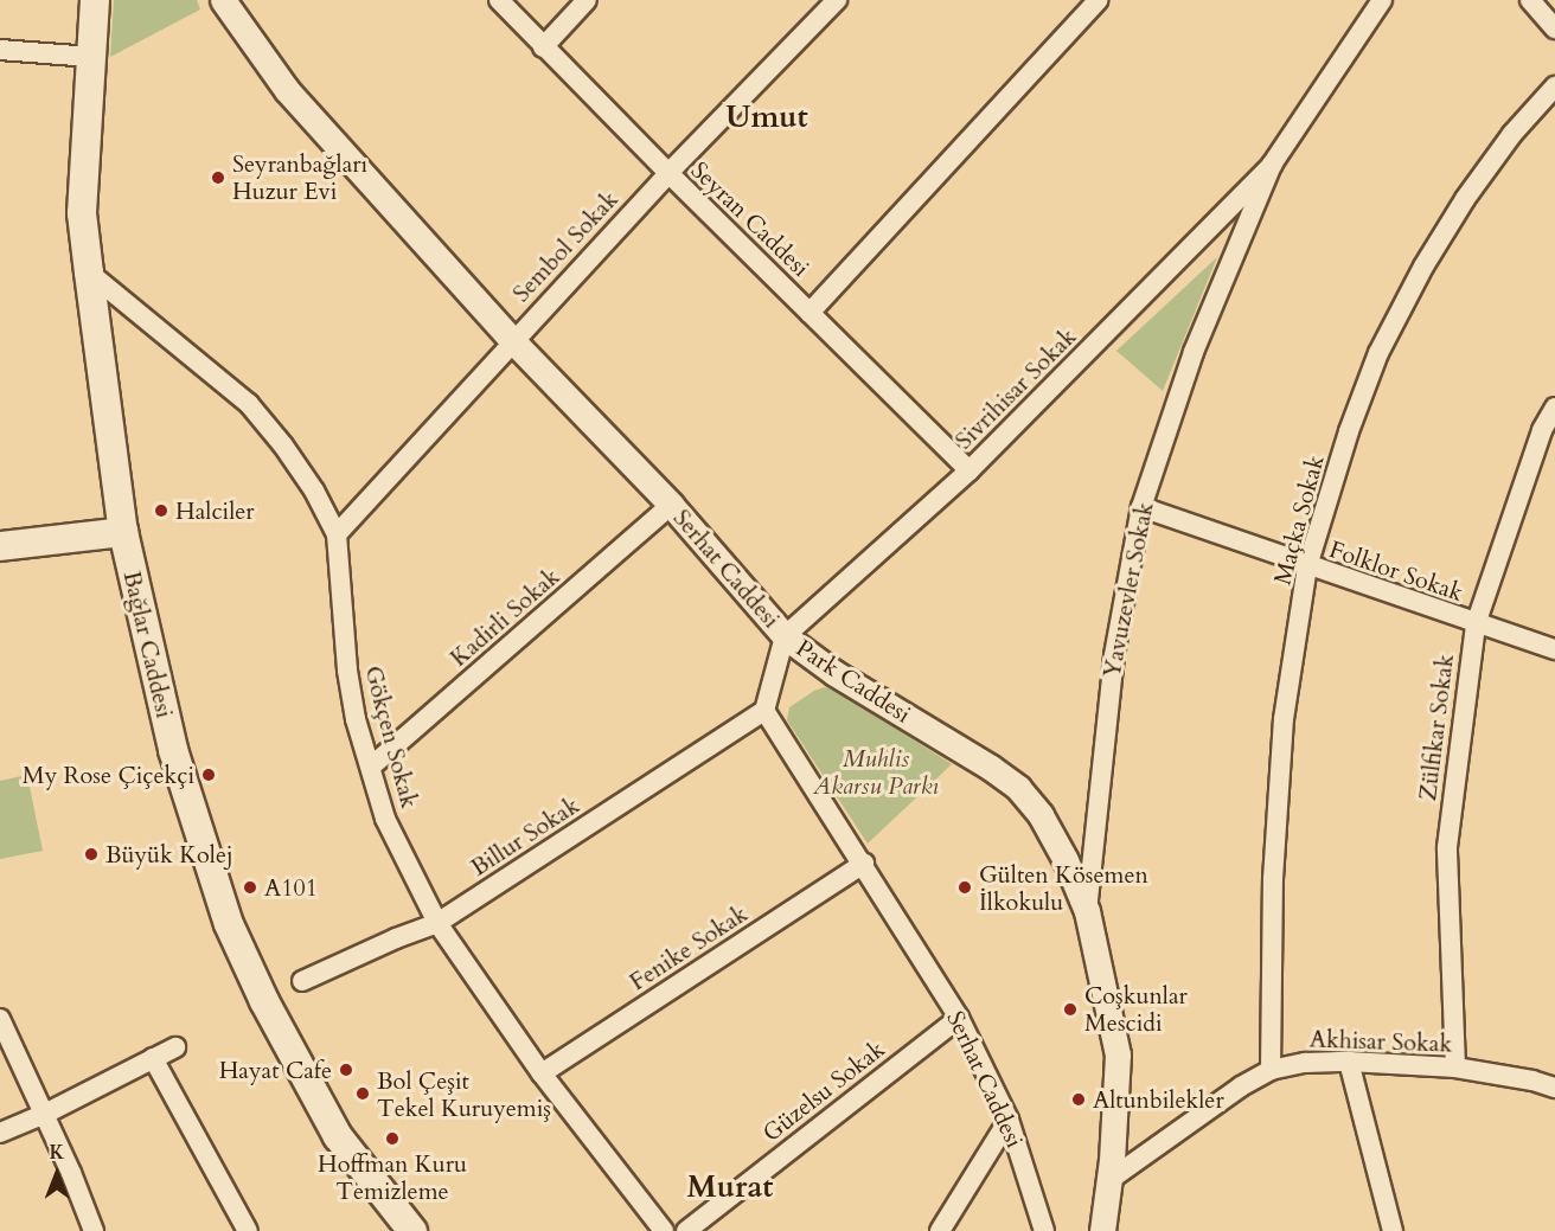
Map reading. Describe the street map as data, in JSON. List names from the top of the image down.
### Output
{
  "streets": {
    "main road": ["Bağlar Caddesi"],
    "street": [
      "Seyran Caddesi",
      "Sembol Sokak",
      "Sivrihisar Sokak",
      "Maçka Sokak",
      "Serhat Caddesi",
      "Folklor Sokak",
      "Yavuzevler Sokak",
      "Kadirli Sokak",
      "Park Caddesi",
      "Zülfikar Sokak",
      "Gökçen Sokak",
      "Billur Sokak",
      "Fenike Sokak",
      "Akhisar Sokak",
      "Güzelsu Sokak"
    ]
  },
  "crossings": [
    ["Seyran Caddesi", "Sembol Sokak"],
    ["Seyran Caddesi", "Sivrihisar Sokak"],
    ["Sembol Sokak", "Serhat Caddesi"],
    ["Sembol Sokak", "Gökçen Sokak"],
    ["Sivrihisar Sokak", "Serhat Caddesi"],
    ["Sivrihisar Sokak", "Yavuzevler Sokak"],
    ["Sivrihisar Sokak", "Park Caddesi"],
    ["Maçka Sokak", "Folklor Sokak"],
    ["Maçka Sokak", "Akhisar Sokak"],
    ["Serhat Caddesi", "Kadirli Sokak"],
    ["Serhat Caddesi", "Park Caddesi"],
    ["Serhat Caddesi", "Billur Sokak"],
    ["Serhat Caddesi", "Fenike Sokak"],
    ["Serhat Caddesi", "Güzelsu Sokak"],
    ["Folklor Sokak", "Yavuzevler Sokak"],
    ["Folklor Sokak", "Zülfikar Sokak"],
    ["Yavuzevler Sokak", "Park Caddesi"],
    ["Yavuzevler Sokak", "Akhisar Sokak"],
    ["Kadirli Sokak", "Gökçen Sokak"],
    ["Bağlar Caddesi", "Gökçen Sokak"],
    ["Zülfikar Sokak", "Akhisar Sokak"],
    ["Gökçen Sokak", "Billur Sokak"],
    ["Gökçen Sokak", "Fenike Sokak"]
  ],
  "districts": ["Umut", "Murat"],
  "parks": ["Muhlis Akarsu Parkı"],
  "places": [
    "Seyranbağları Huzur Evi",
    "Halciler",
    "My Rose Çiçekçi",
    "Büyük Kolej",
    "A101",
    "Gülten Kösemen İlkokulu",
    "Coşkunlar Mescidi",
    "Hayat Cafe",
    "Bol Çeşit Tekel Kuruyemiş",
    "Altunbilekler",
    "Hoffman Kuru Temizleme"
  ],
  "north": "top"
}
